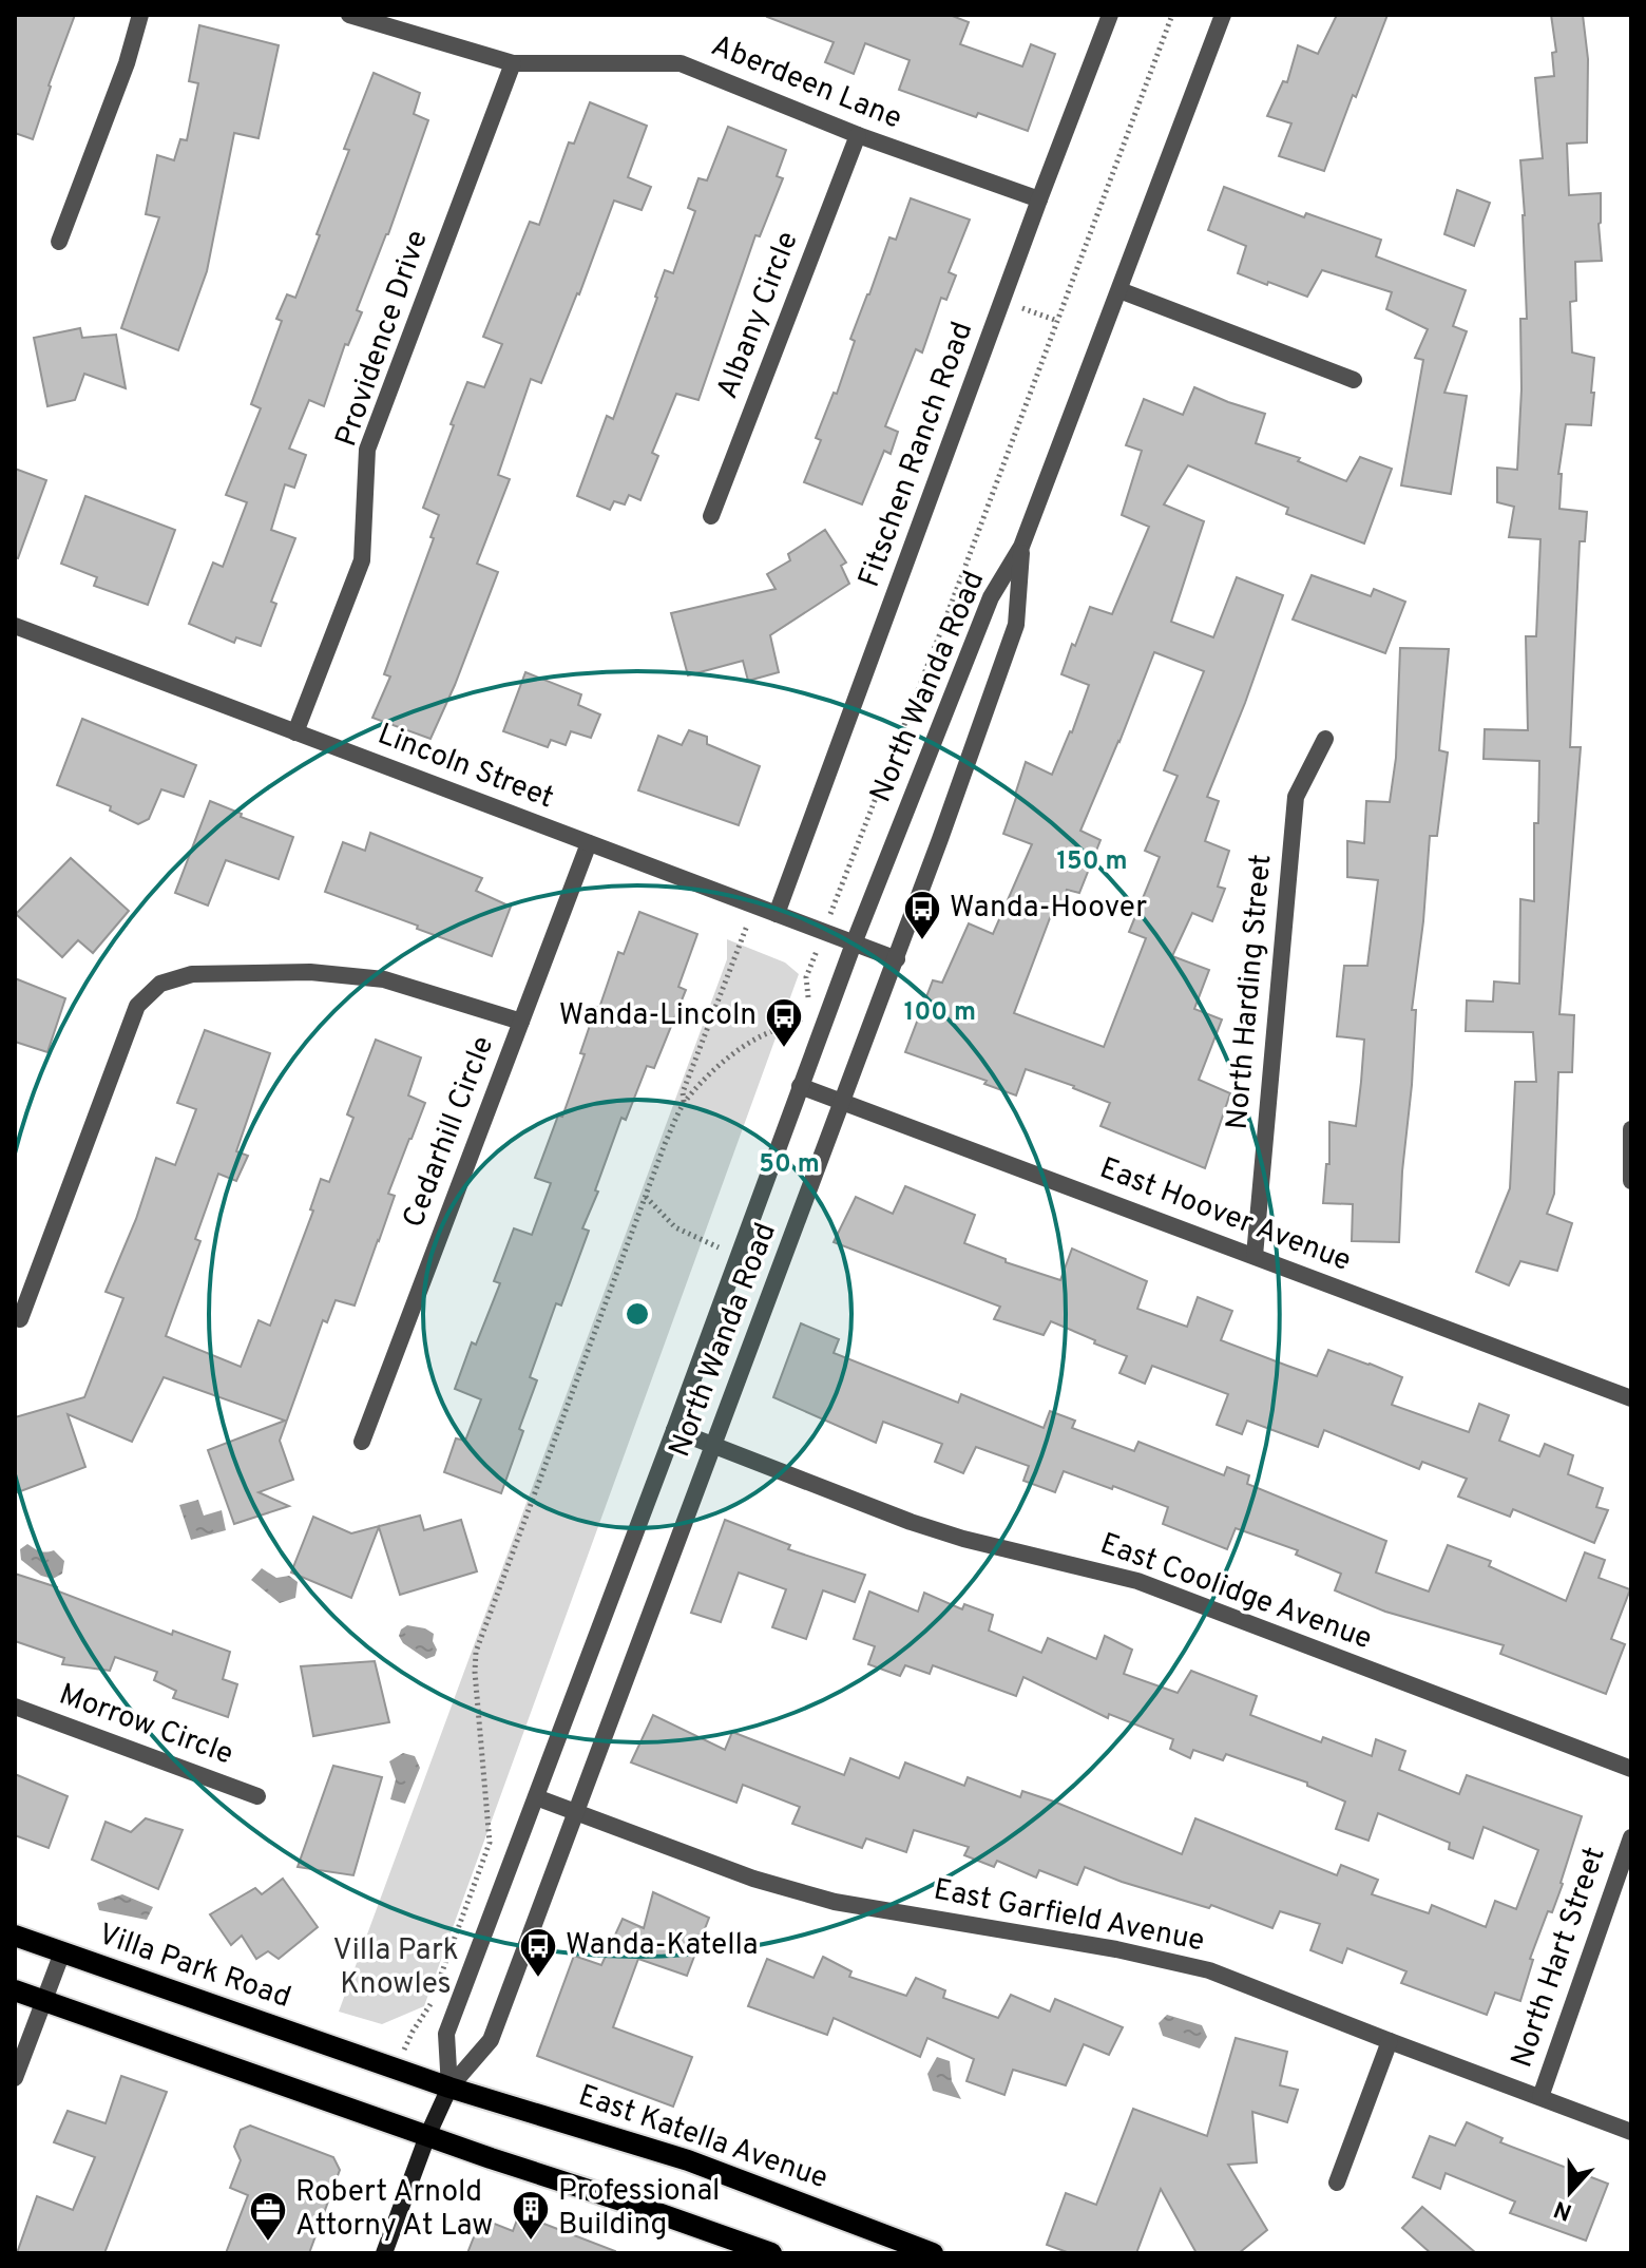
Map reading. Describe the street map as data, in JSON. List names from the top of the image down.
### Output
{
  "streets": {
    "main road": ["North Wanda Road", "Villa Park Road", "East Katella Avenue"],
    "street": [
      "Aberdeen Lane",
      "Albany Circle",
      "Providence Drive",
      "Fitschen Ranch Road",
      "Lincoln Street",
      "North Harding Street",
      "Cedarhill Circle",
      "East Hoover Avenue",
      "East Coolidge Avenue",
      "Morrow Circle",
      "East Garfield Avenue",
      "North Hart Street"
    ]
  },
  "crossings": [
    ["Aberdeen Lane", "Albany Circle"],
    ["Aberdeen Lane", "Providence Drive"],
    ["Aberdeen Lane", "Fitschen Ranch Road"],
    ["Providence Drive", "Lincoln Street"],
    ["Fitschen Ranch Road", "Lincoln Street"],
    ["North Wanda Road", "Lincoln Street"],
    ["North Wanda Road", "East Hoover Avenue"],
    ["North Wanda Road", "East Coolidge Avenue"],
    ["North Wanda Road", "East Garfield Avenue"],
    ["North Wanda Road", "Villa Park Road"],
    ["North Wanda Road", "East Katella Avenue"],
    ["Lincoln Street", "Cedarhill Circle"],
    ["North Harding Street", "East Hoover Avenue"],
    ["East Garfield Avenue", "North Hart Street"],
    ["Villa Park Road", "East Katella Avenue"]
  ],
  "parks": ["Villa Park Knowles"],
  "places": {
    "bus stop": ["Wanda-Hoover", "Wanda-Lincoln", "Wanda-Katella"],
    "building": ["Professional Building"],
    "office": ["Robert Arnold Attorny At Law"]
  },
  "north": "bottom",
  "rings": ["150 m", "100 m", "50 m"]
}
